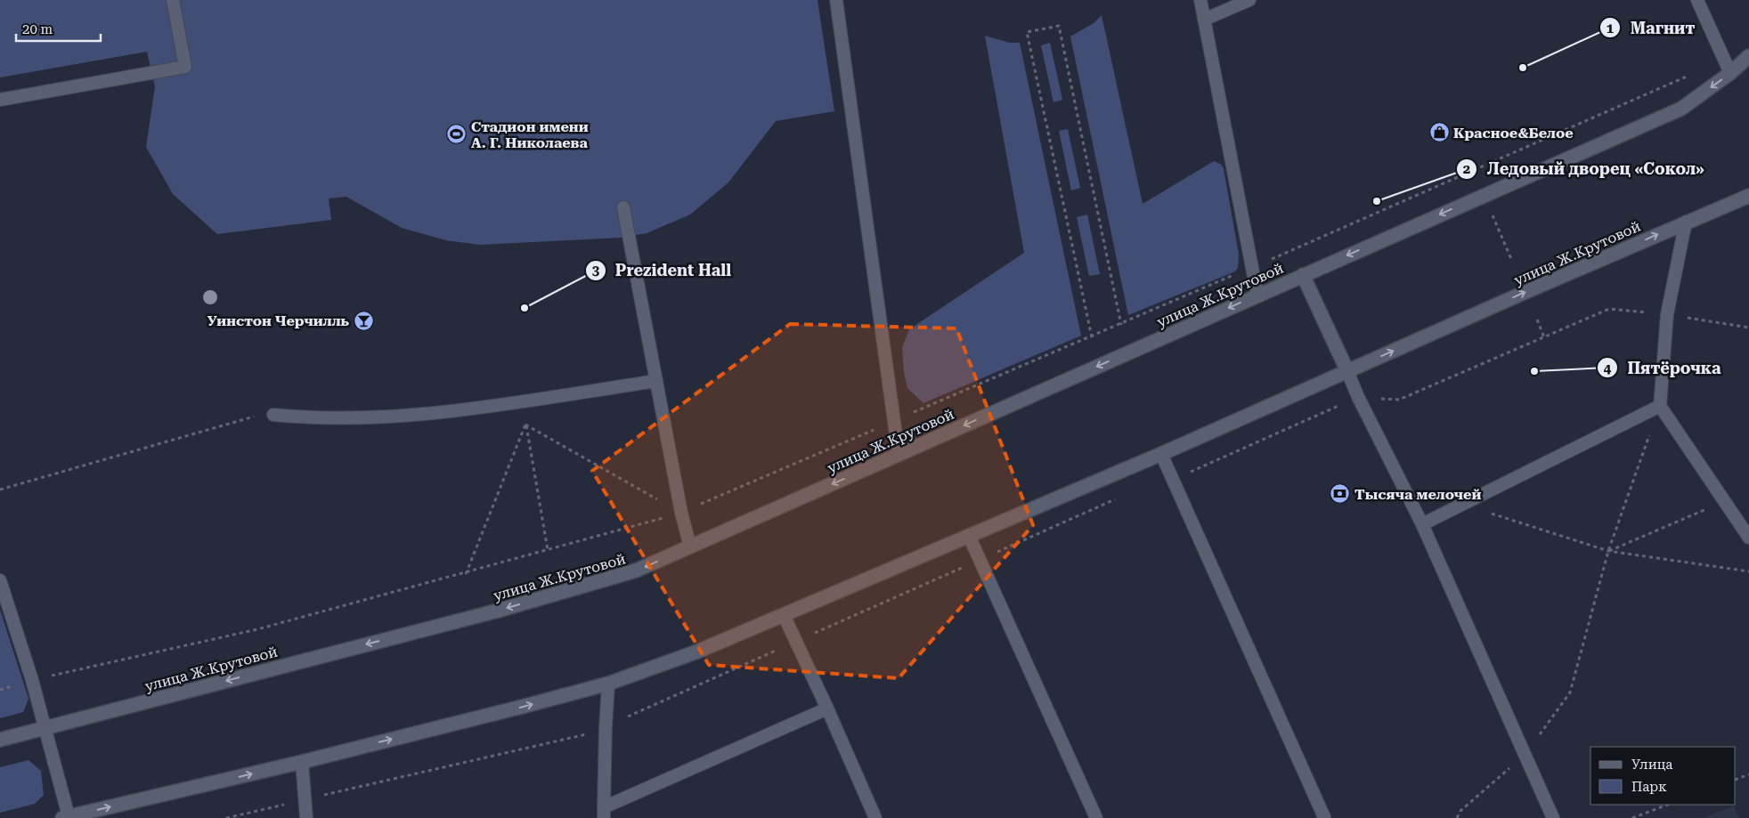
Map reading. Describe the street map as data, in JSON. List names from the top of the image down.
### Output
{
  "streets": {
    "main road": ["улица Ж.Крутовой"]
  },
  "places": {
    "other": [
      "Магнит",
      "Ледовый дворец «Сокол»",
      "Prezident Hall",
      "Пятёрочка"
    ],
    "shop": ["Красное&Белое"],
    "sports": ["Стадион имени А. Г. Николаева"],
    "bar": ["Уинстон Черчилль"],
    "bank": ["Тысяча мелочей"]
  },
  "legend": ["Улица", "Парк"],
  "scale_bar": "20 m"
}
